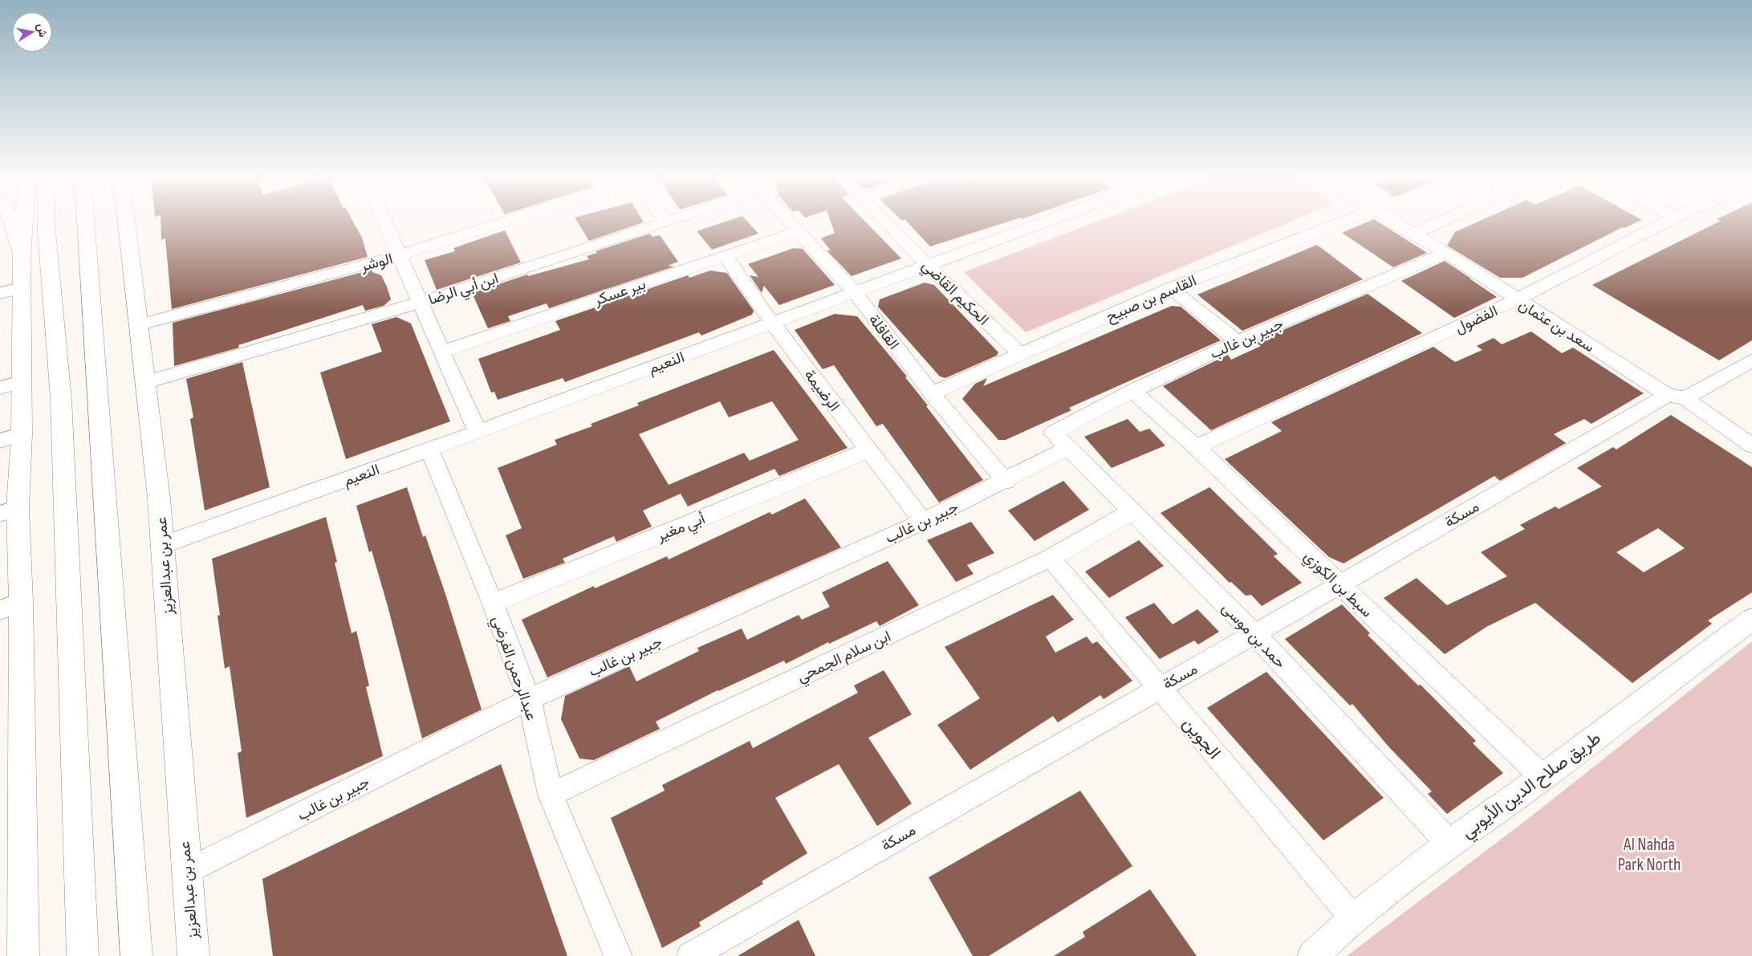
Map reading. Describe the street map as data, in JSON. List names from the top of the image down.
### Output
{
  "streets": {
    "main road": ["عمر بن عبدالعزيز", "طريق صلاح الدين الأيوبي"],
    "street": [
      "الوشر",
      "ابن أبي الرضا",
      "بير عسكر",
      "الحكيم القاضي",
      "القاسم بن صبيح",
      "الفضول",
      "سعد بن عثمان",
      "القافلة",
      "جبير بن غالب",
      "النعيم",
      "الرضيمة",
      "مسكة",
      "أبي مغير",
      "سبط بن الكوزي",
      "حمد بن موسى",
      "ابن سلام الجمحي",
      "عبدالرحمن الفرضي",
      "الجوين"
    ]
  },
  "crossings": [
    ["الوشر", "عمر بن عبدالعزيز"],
    ["ابن أبي الرضا", "عمر بن عبدالعزيز"],
    ["بير عسكر", "القافلة"],
    ["بير عسكر", "الرضيمة"],
    ["الحكيم القاضي", "القاسم بن صبيح"],
    ["الحكيم القاضي", "النعيم"],
    ["القاسم بن صبيح", "القافلة"],
    ["الفضول", "سعد بن عثمان"],
    ["الفضول", "سبط بن الكوزي"],
    ["سعد بن عثمان", "جبير بن غالب"],
    ["سعد بن عثمان", "مسكة"],
    ["القافلة", "جبير بن غالب"],
    ["القافلة", "النعيم"],
    ["جبير بن غالب", "الرضيمة"],
    ["جبير بن غالب", "عمر بن عبدالعزيز"],
    ["جبير بن غالب", "سبط بن الكوزي"],
    ["جبير بن غالب", "حمد بن موسى"],
    ["جبير بن غالب", "عبدالرحمن الفرضي"],
    ["النعيم", "الرضيمة"],
    ["النعيم", "عمر بن عبدالعزيز"],
    ["النعيم", "عبدالرحمن الفرضي"],
    ["الرضيمة", "أبي مغير"],
    ["مسكة", "سبط بن الكوزي"],
    ["مسكة", "حمد بن موسى"],
    ["مسكة", "الجوين"],
    ["أبي مغير", "عبدالرحمن الفرضي"],
    ["سبط بن الكوزي", "طريق صلاح الدين الأيوبي"],
    ["حمد بن موسى", "ابن سلام الجمحي"],
    ["حمد بن موسى", "طريق صلاح الدين الأيوبي"],
    ["ابن سلام الجمحي", "عبدالرحمن الفرضي"],
    ["ابن سلام الجمحي", "الجوين"],
    ["الجوين", "طريق صلاح الدين الأيوبي"]
  ],
  "parks": ["Al Nahda Park North"],
  "north": "right"
}
